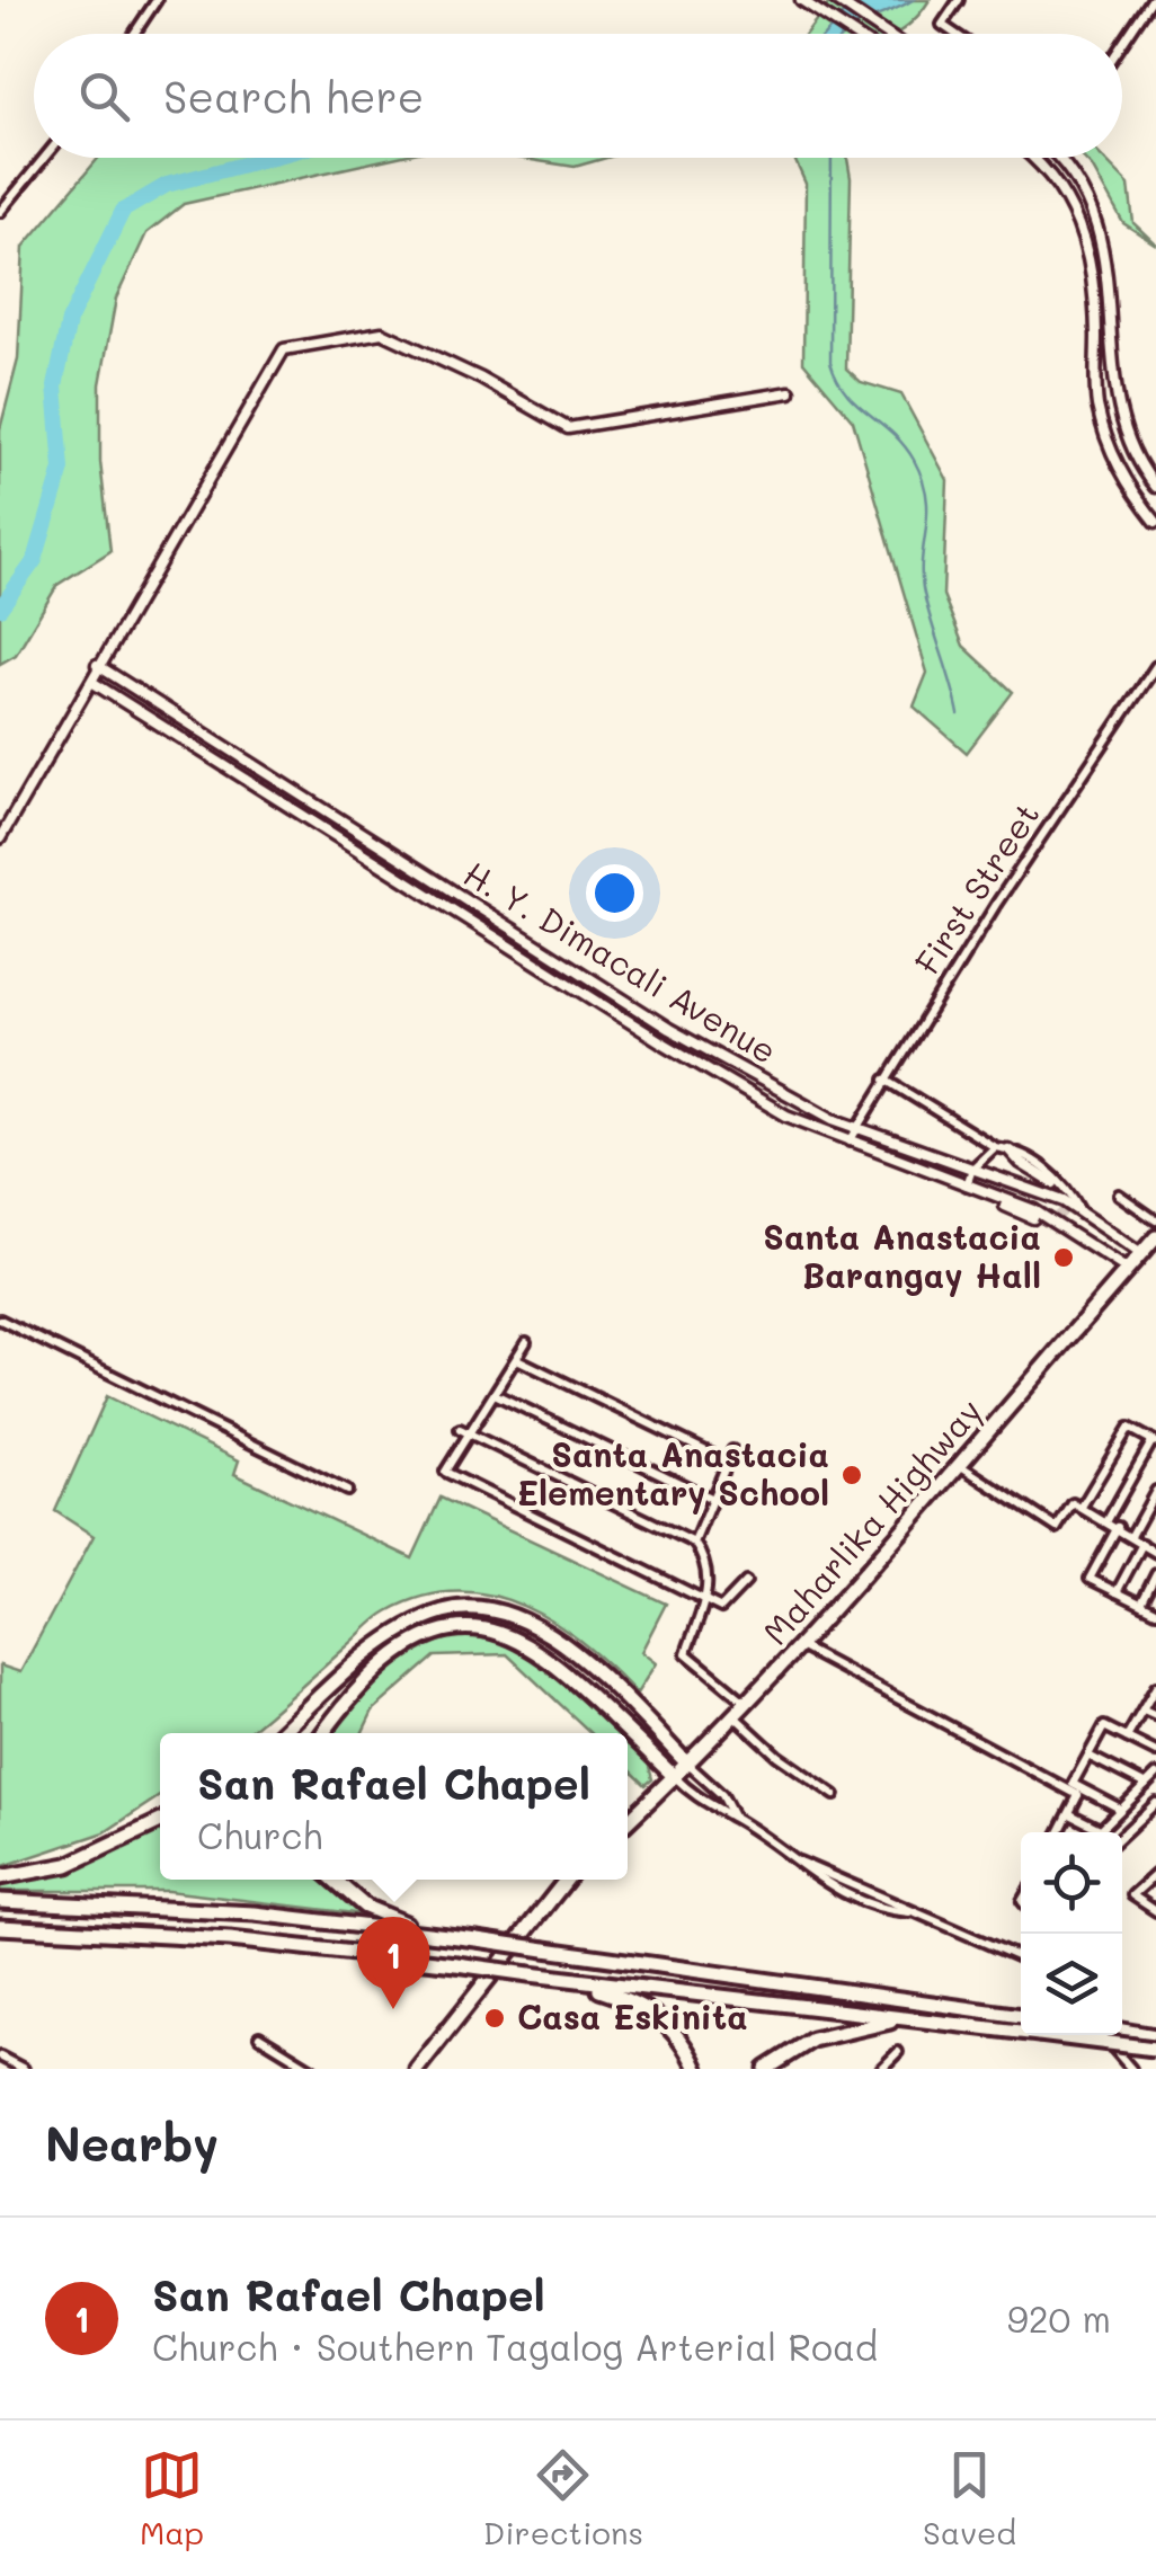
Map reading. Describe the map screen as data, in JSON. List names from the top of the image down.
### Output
{
  "streets": {
    "highway": ["Maharlika Highway"],
    "street": ["First Street", "H. Y. Dimacali Avenue"]
  },
  "crossings": [
    ["First Street", "H. Y. Dimacali Avenue"],
    ["H. Y. Dimacali Avenue", "Maharlika Highway"]
  ],
  "places": ["Santa Anastacia Barangay Hall", "Santa Anastacia Elementary School", "Casa Eskinita"],
  "page": {
    "search": "Search here",
    "popup": ["San Rafael Chapel", "Church"],
    "pins": "1",
    "heading": "Nearby",
    "list": [
      {
        "mark": "1",
        "name": "San Rafael Chapel",
        "note": "Church · Southern Tagalog Arterial Road",
        "value": "920 m"
      }
    ],
    "nav": ["Map", "Directions", "Saved"]
  }
}
